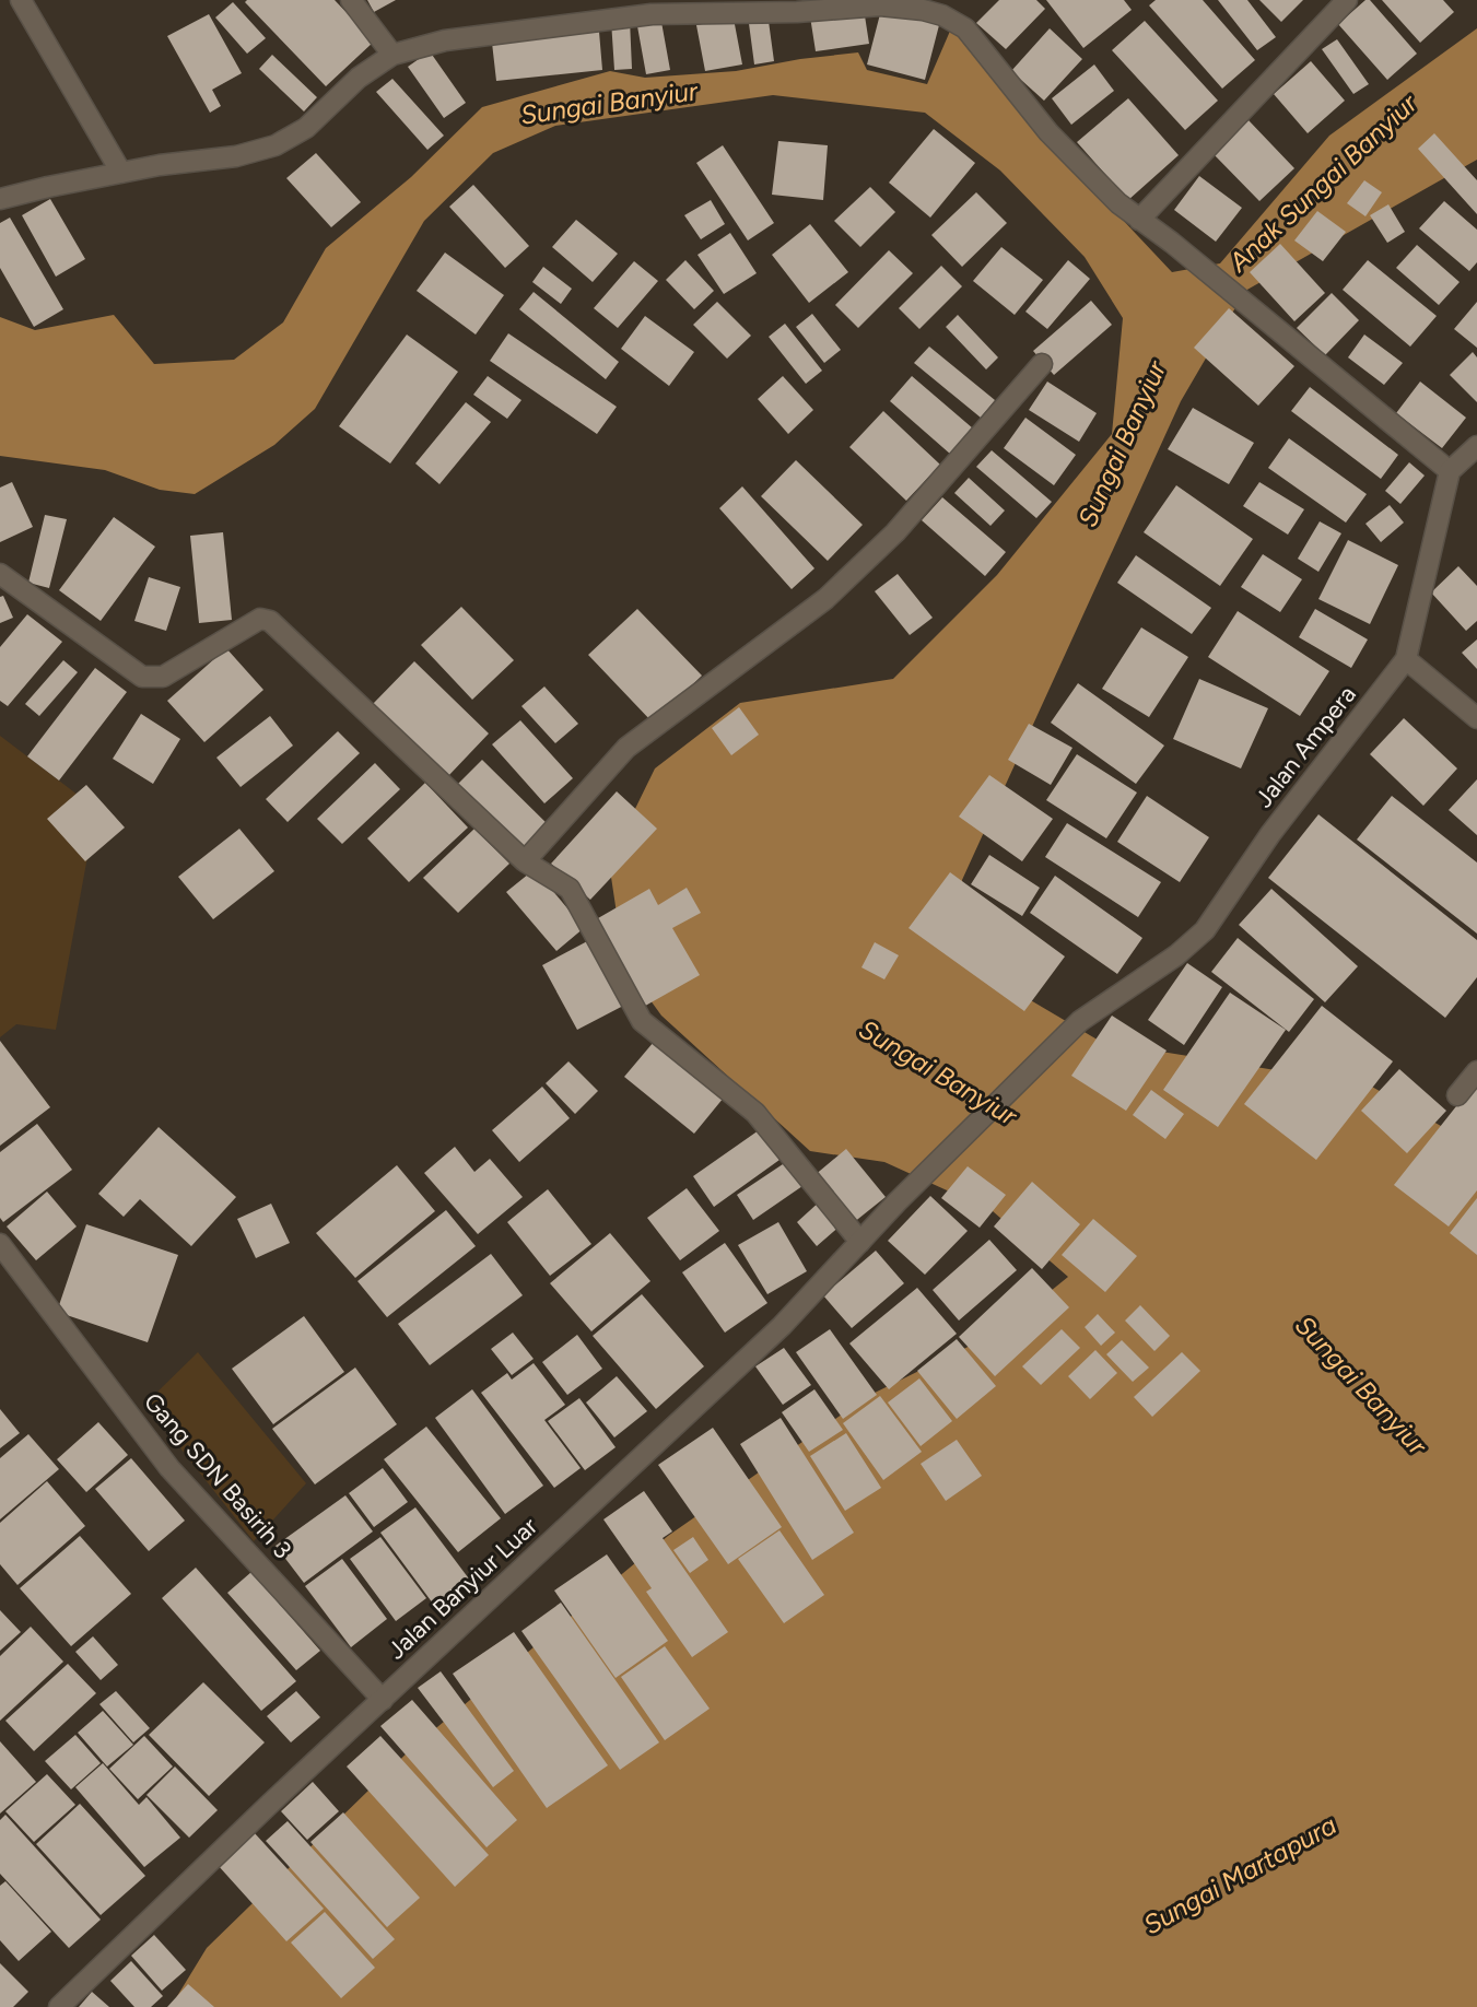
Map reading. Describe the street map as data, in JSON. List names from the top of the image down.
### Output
{
  "streets": {
    "street": ["Jalan Ampera", "Gang SDN Basirih 3", "Jalan Banyiur Luar"]
  },
  "crossings": [
    ["Jalan Ampera", "Jalan Banyiur Luar"],
    ["Gang SDN Basirih 3", "Jalan Banyiur Luar"]
  ],
  "water": ["Sungai Banyiur", "Anak Sungai Banyiur", "Sungai Martapura"]
}
